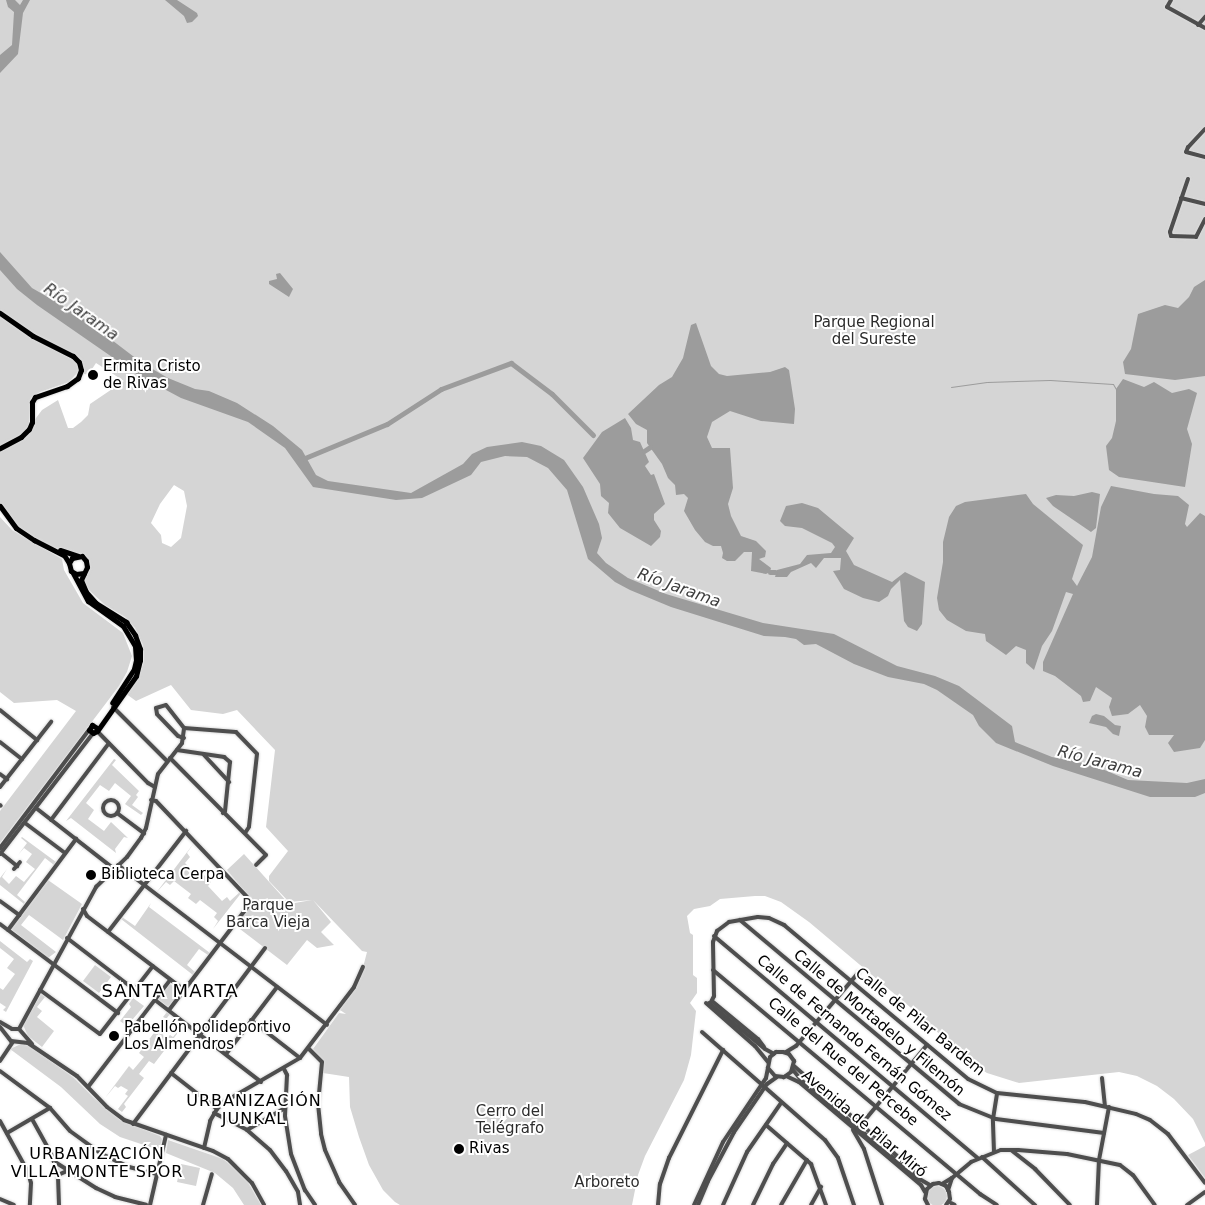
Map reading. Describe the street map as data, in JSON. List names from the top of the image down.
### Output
{
  "streets": {
    "street": [
      "Calle de Pilar Bardem",
      "Calle de Mortadelo y Filemón",
      "Calle de Fernando Fernán Gómez",
      "Calle del Rue del Percebe",
      "Avenida de Pilar Miró"
    ]
  },
  "crossings": [
    ["Calle de Pilar Bardem", "Calle de Mortadelo y Filemón"],
    ["Calle de Pilar Bardem", "Calle de Fernando Fernán Gómez"]
  ],
  "districts": ["SANTA MARTA", "URBANIZACIÓN JUNKAL", "URBANIZACIÓN VILLA MONTE SPOR"],
  "water": ["Río Jarama"],
  "parks": [
    "Parque Regional del Sureste",
    "Parque Barca Vieja",
    "Cerro del Telégrafo",
    "Arboreto"
  ],
  "places": [
    "Ermita Cristo de Rivas",
    "Biblioteca Cerpa",
    "Pabellón polideportivo Los Almendros",
    "Rivas"
  ]
}
